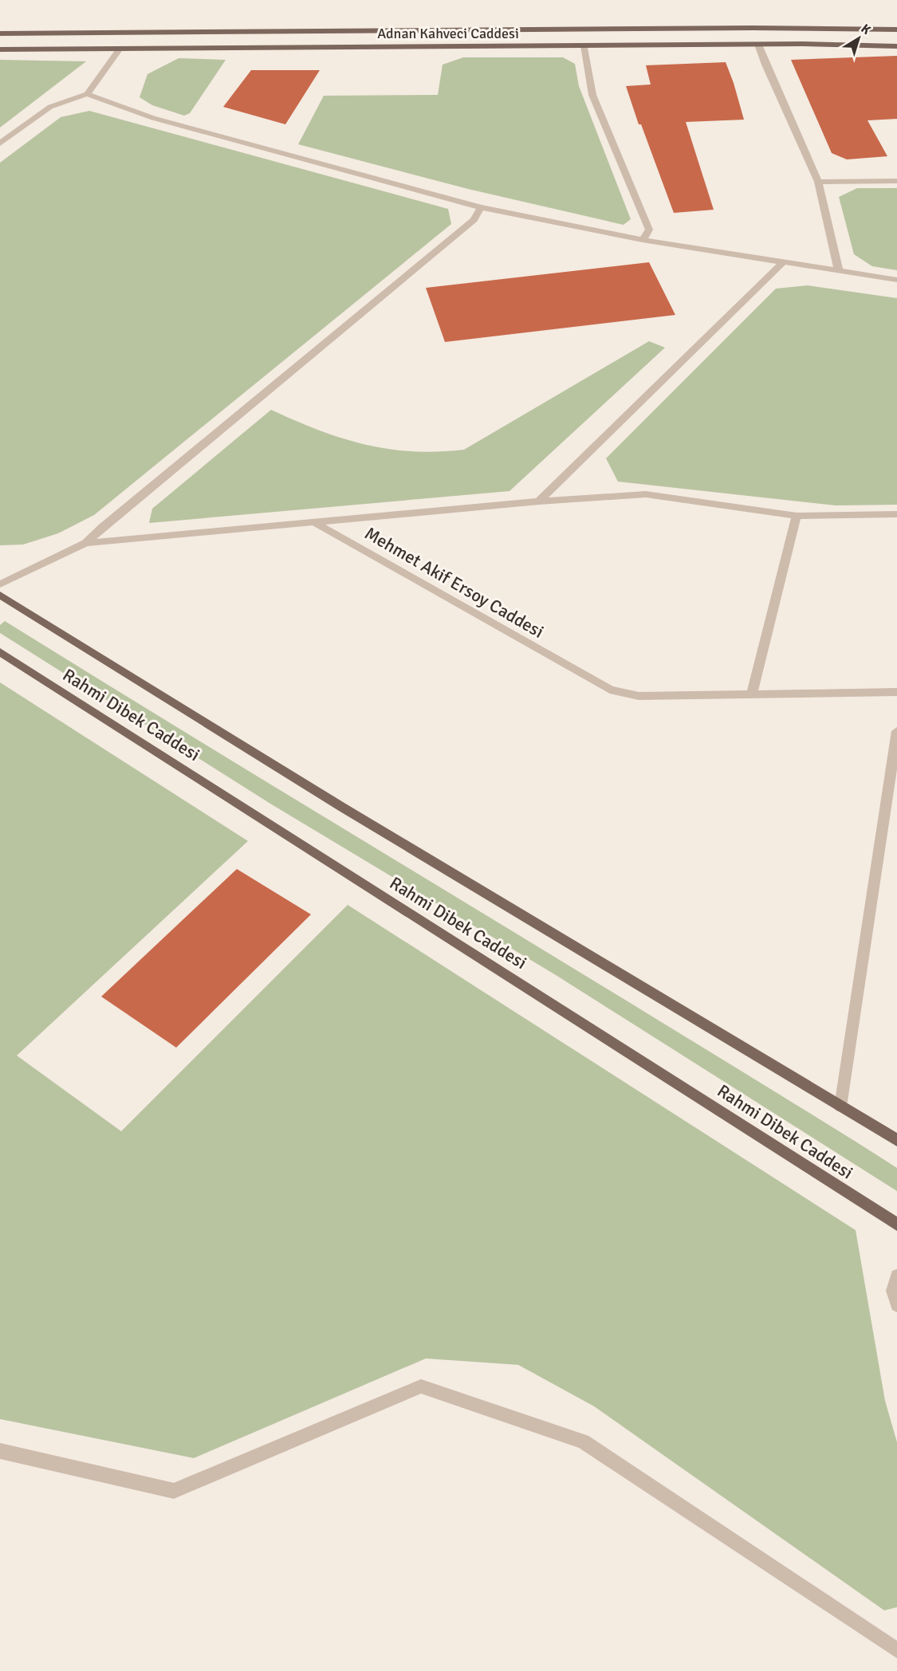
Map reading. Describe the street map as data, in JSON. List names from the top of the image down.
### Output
{
  "streets": {
    "main road": ["Adnan Kahveci Caddesi", "Rahmi Dibek Caddesi"],
    "street": ["Mehmet Akif Ersoy Caddesi"]
  },
  "north": "top right"
}
